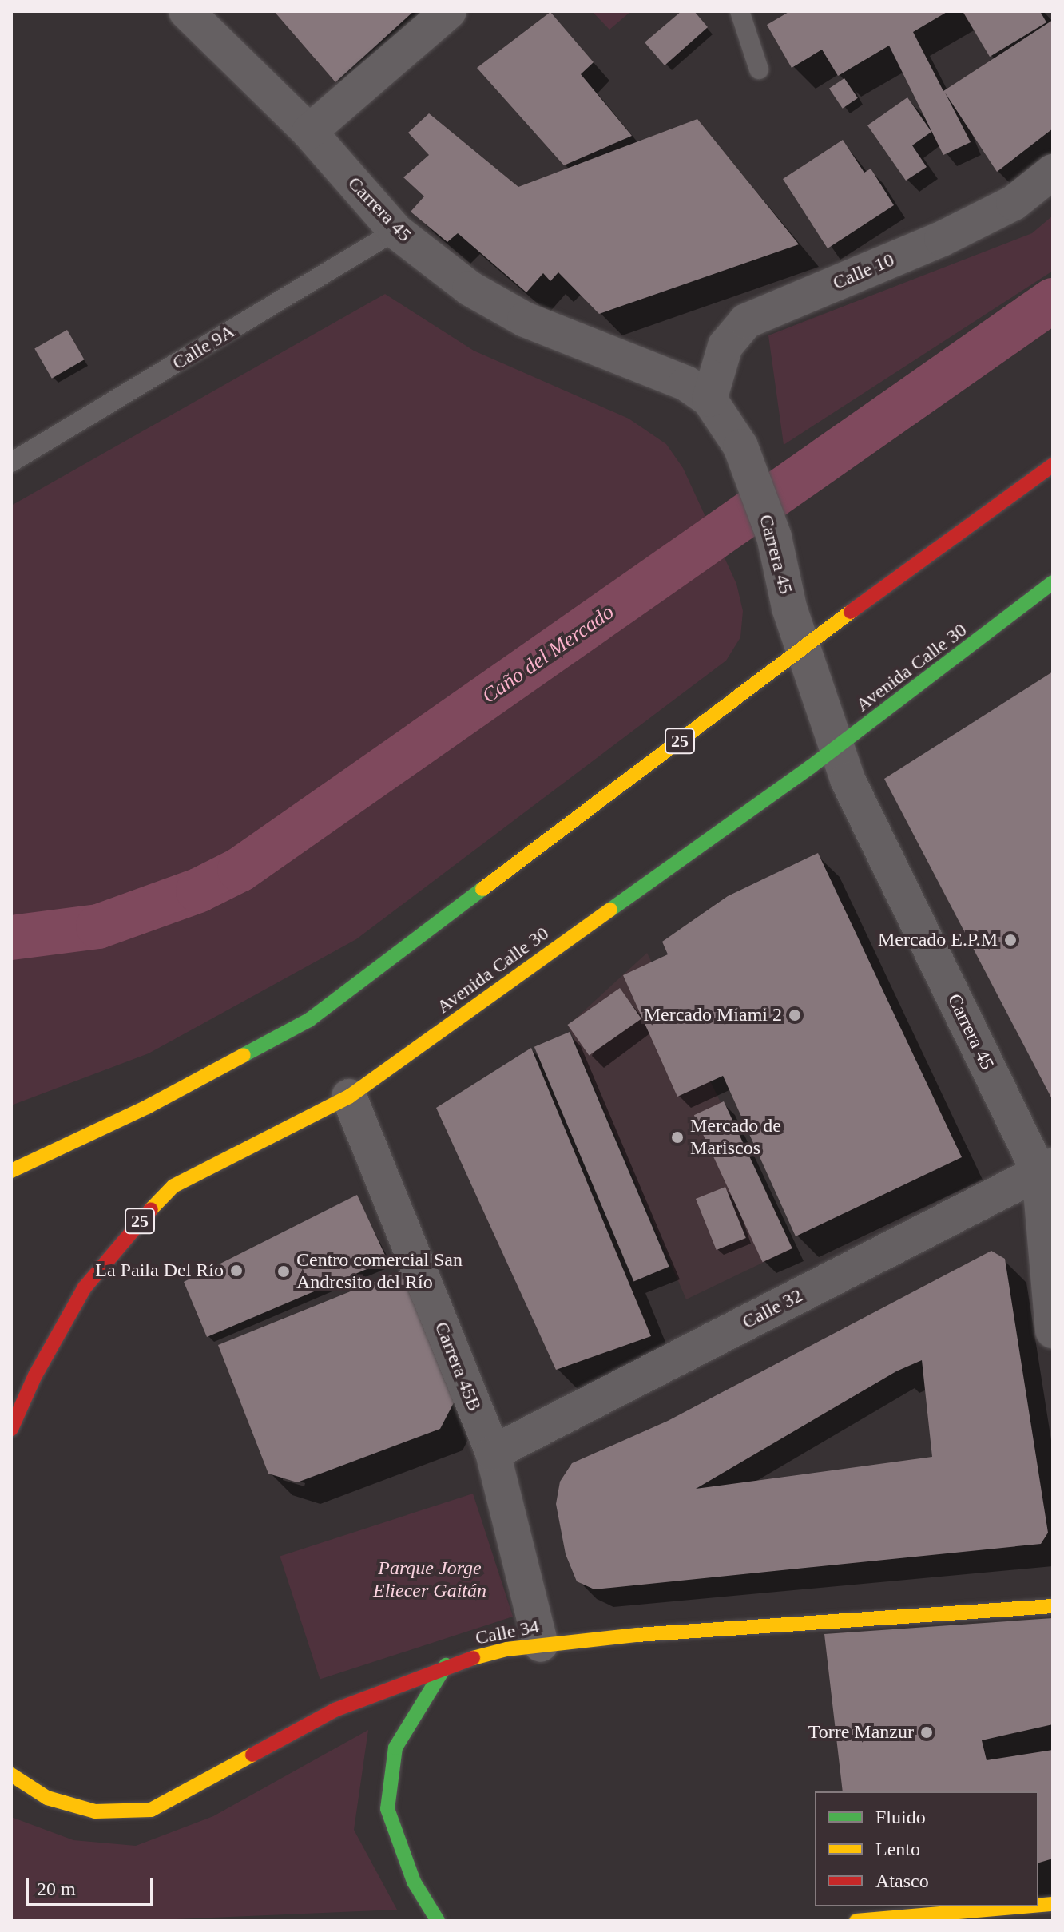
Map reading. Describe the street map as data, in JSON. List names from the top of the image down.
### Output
{
  "streets": {
    "main road": ["Avenida Calle 30", "25", "Calle 34"],
    "street": [
      "Carrera 45",
      "Calle 10",
      "Calle 32",
      "Carrera 45B"
    ],
    "lane": ["Calle 9A"]
  },
  "crossings": [
    ["Carrera 45", "Calle 10"],
    ["Carrera 45", "Calle 9A"],
    ["Carrera 45", "Avenida Calle 30"],
    ["Carrera 45", "25"],
    ["Carrera 45", "Calle 32"],
    ["Avenida Calle 30", "Carrera 45B"],
    ["Calle 32", "Carrera 45B"],
    ["Carrera 45B", "Calle 34"]
  ],
  "water": ["Caño del Mercado"],
  "parks": ["Parque Jorge Eliecer Gaitán"],
  "places": [
    "Mercado E.P.M",
    "Mercado Miami 2",
    "Mercado de Mariscos",
    "La Paila Del Río",
    "Centro comercial San Andresito del Río",
    "Torre Manzur"
  ],
  "legend": ["Fluido", "Lento", "Atasco"],
  "scale_bar": "20 m"
}
